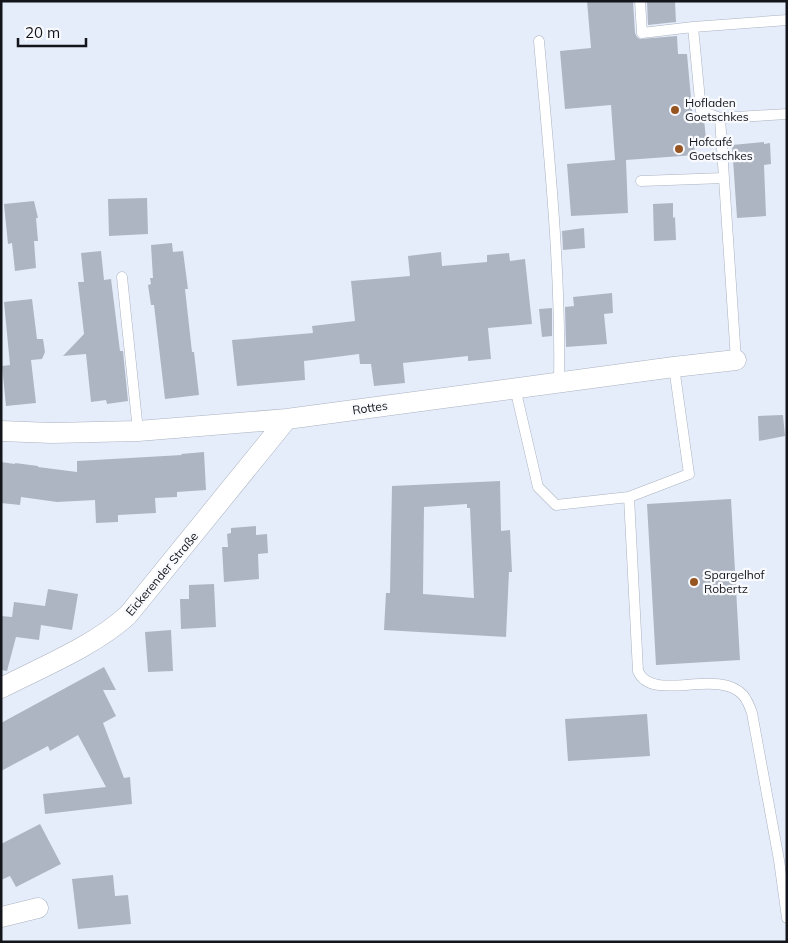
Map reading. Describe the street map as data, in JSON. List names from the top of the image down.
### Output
{
  "streets": {
    "street": ["Rottes", "Eickerender Straße"]
  },
  "crossings": [
    ["Rottes", "Eickerender Straße"]
  ],
  "places": ["Hofladen Goetschkes", "Hofcafé Goetschkes", "Spargelhof Robertz"],
  "scale_bar": "20 m"
}
